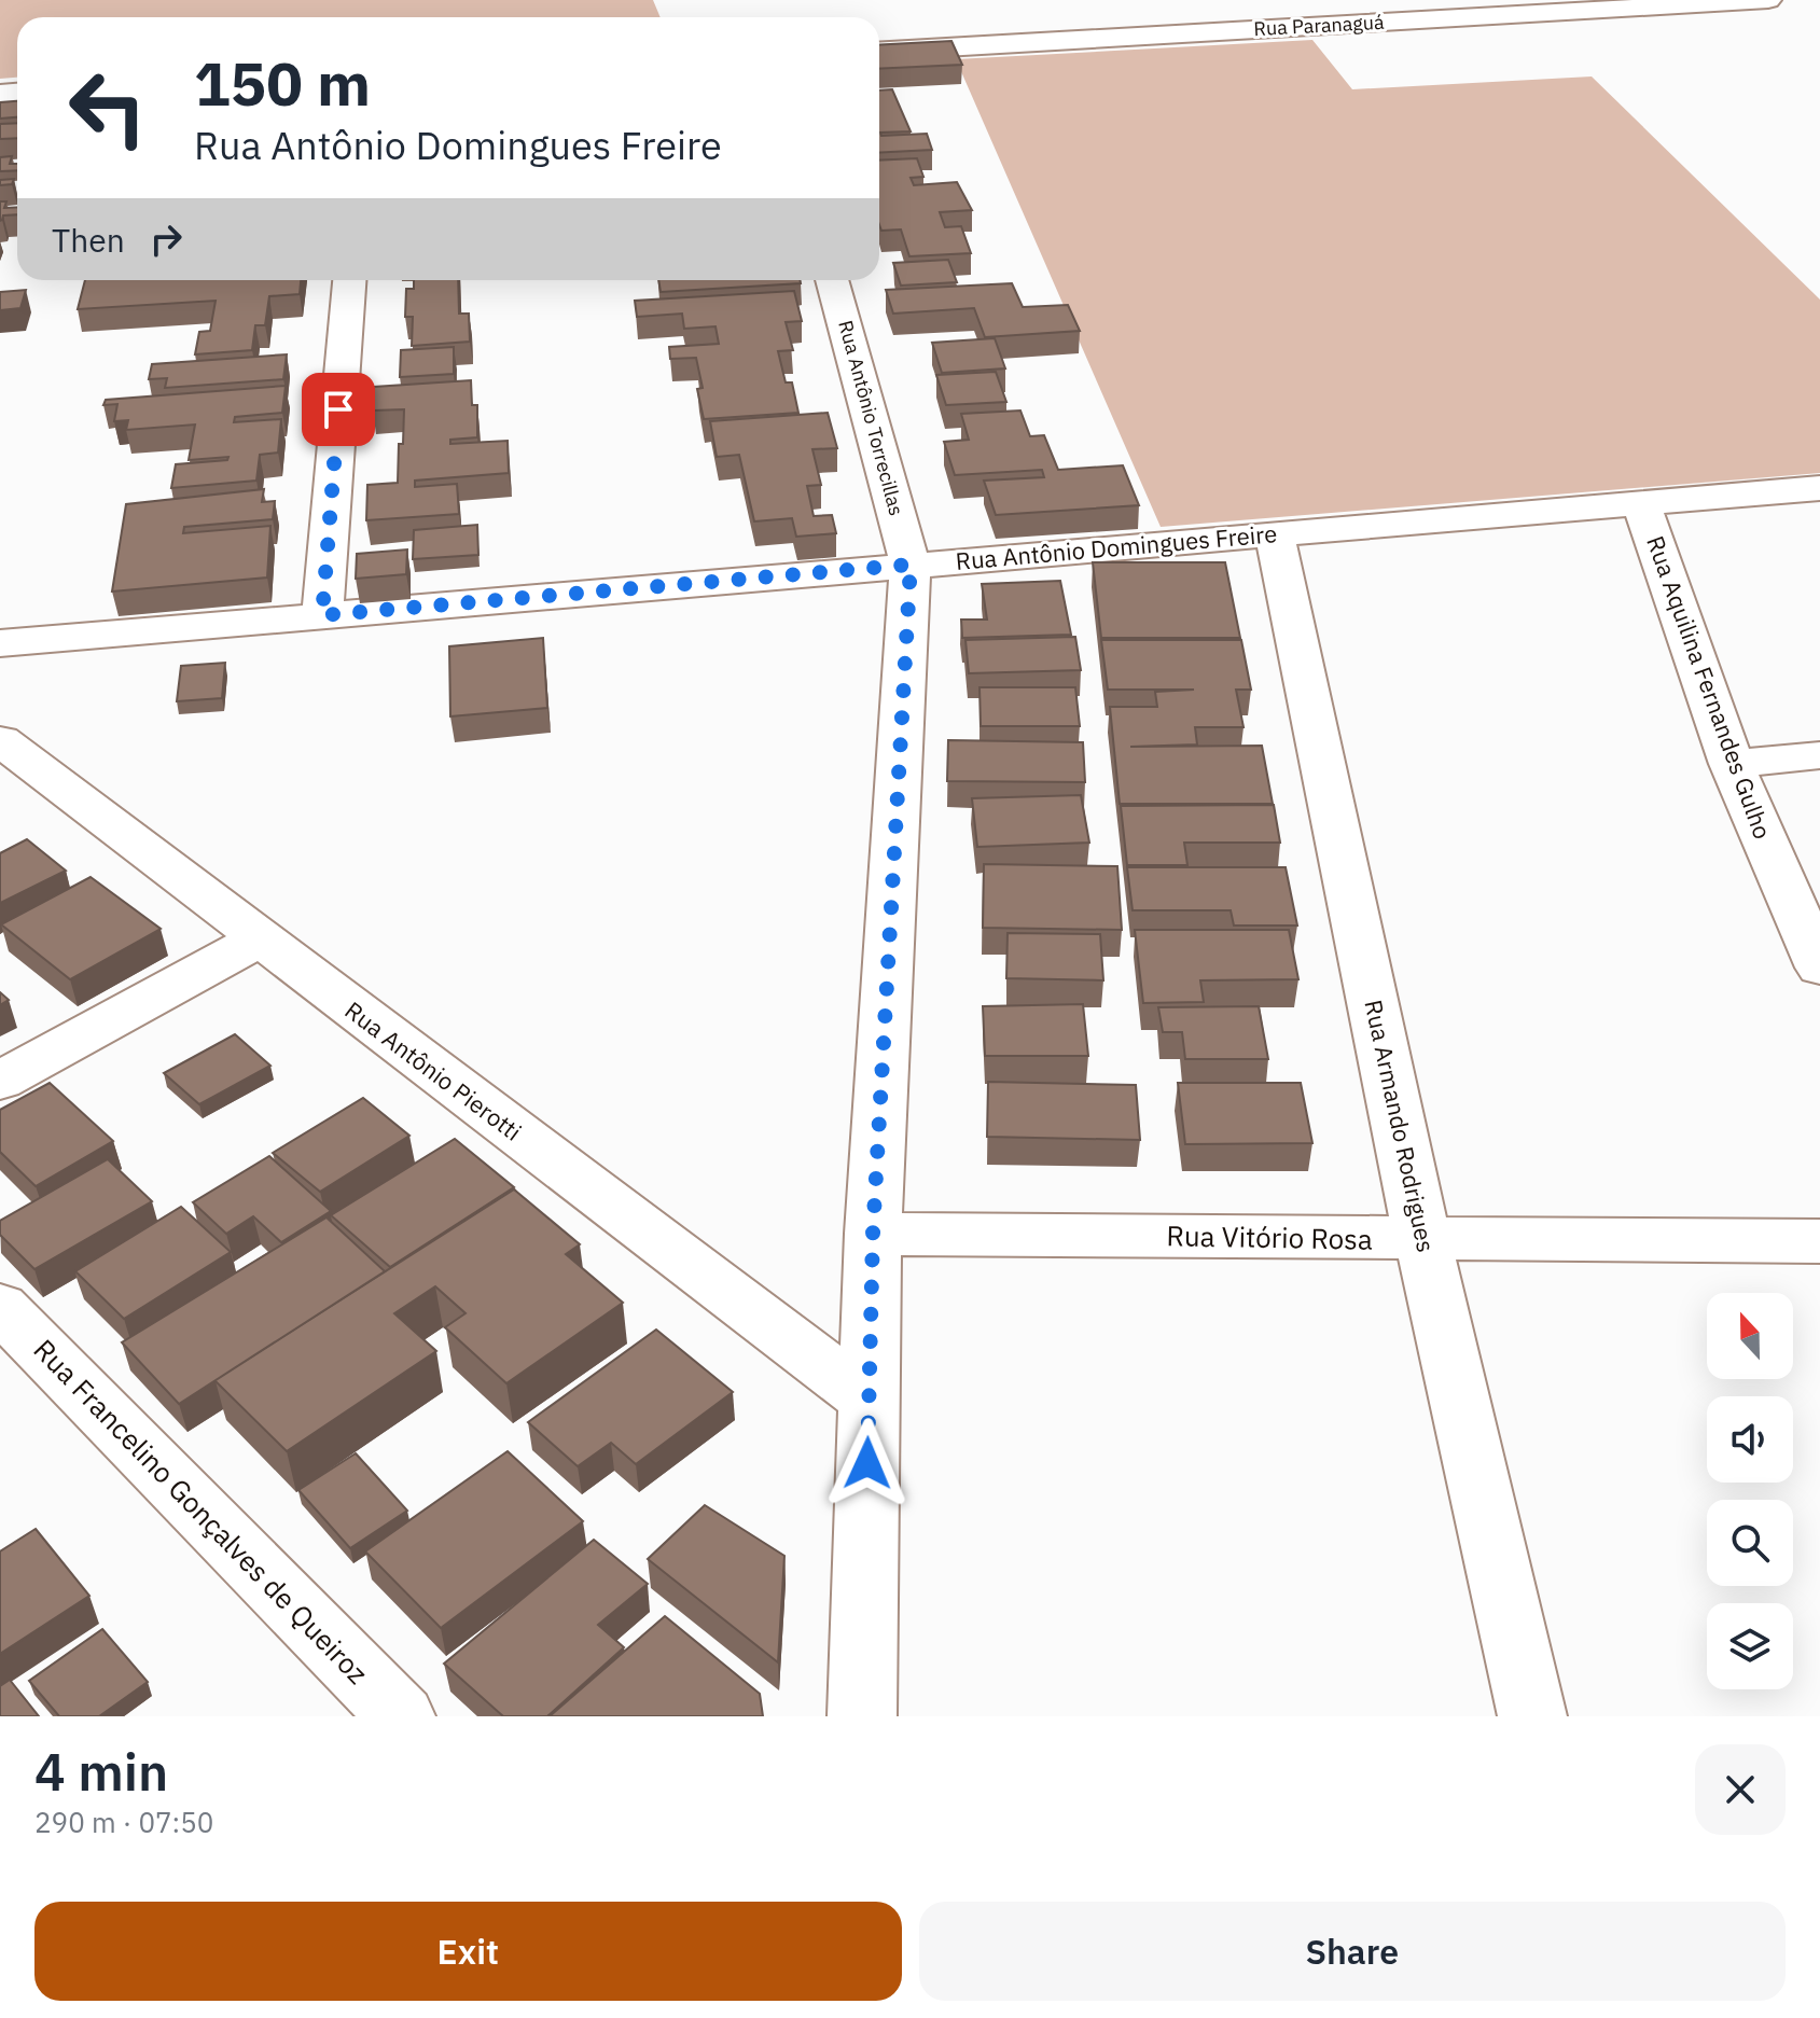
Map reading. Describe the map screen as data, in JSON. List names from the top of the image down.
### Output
{
  "streets": {
    "street": [
      "Rua Paranaguá",
      "Rua Antônio Torrecillas",
      "Rua Antônio Domingues Freire",
      "Rua Aquilina Fernandes Gulho",
      "Rua Antônio Pierotti",
      "Rua Armando Rodrigues",
      "Rua Vitório Rosa",
      "Rua Francelino Gonçalves de Queiroz"
    ]
  },
  "crossings": [
    ["Rua Antônio Torrecillas", "Rua Antônio Domingues Freire"],
    ["Rua Antônio Torrecillas", "Rua Antônio Pierotti"],
    ["Rua Antônio Torrecillas", "Rua Vitório Rosa"],
    ["Rua Antônio Domingues Freire", "Rua Aquilina Fernandes Gulho"],
    ["Rua Antônio Domingues Freire", "Rua Armando Rodrigues"],
    ["Rua Armando Rodrigues", "Rua Vitório Rosa"]
  ],
  "north": "top",
  "page": {
    "turn": ["150 m", "Rua Antônio Domingues Freire"],
    "then": "Then",
    "heading": ["4 min", "290 m · 07:50"],
    "buttons": ["Exit", "Share"]
  }
}
